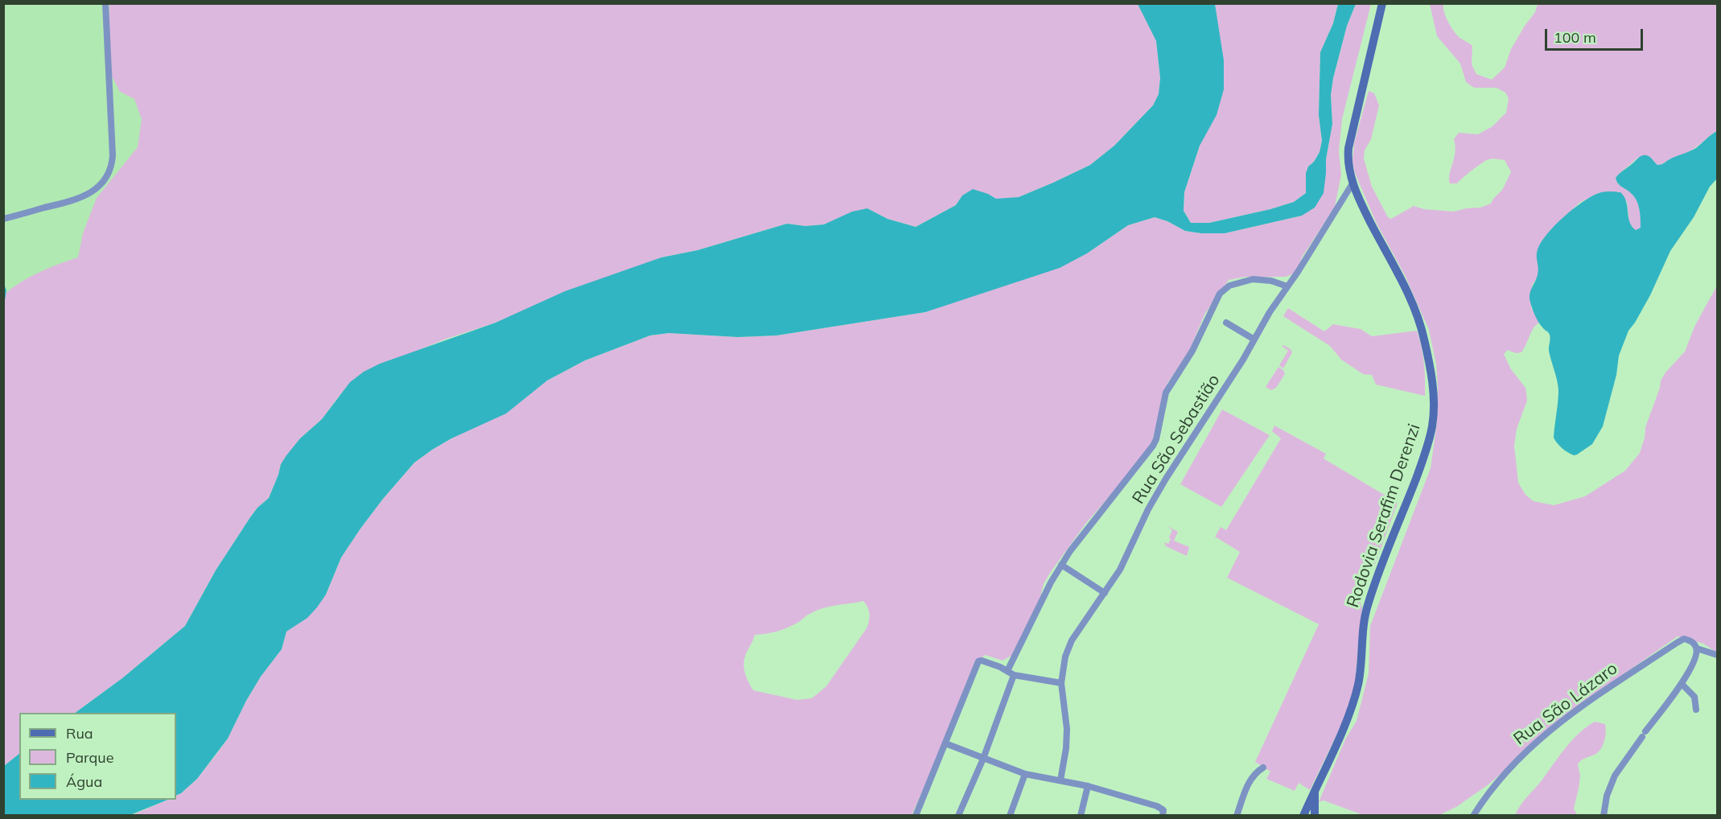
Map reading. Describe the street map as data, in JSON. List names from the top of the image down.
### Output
{
  "streets": {
    "main road": ["Rodovia Serafim Derenzi"],
    "street": ["Rua São Sebastião", "Rua São Lázaro"]
  },
  "crossings": [
    ["Rua São Sebastião", "Rodovia Serafim Derenzi"]
  ],
  "legend": ["Rua", "Parque", "Água"],
  "scale_bar": "100 m"
}
